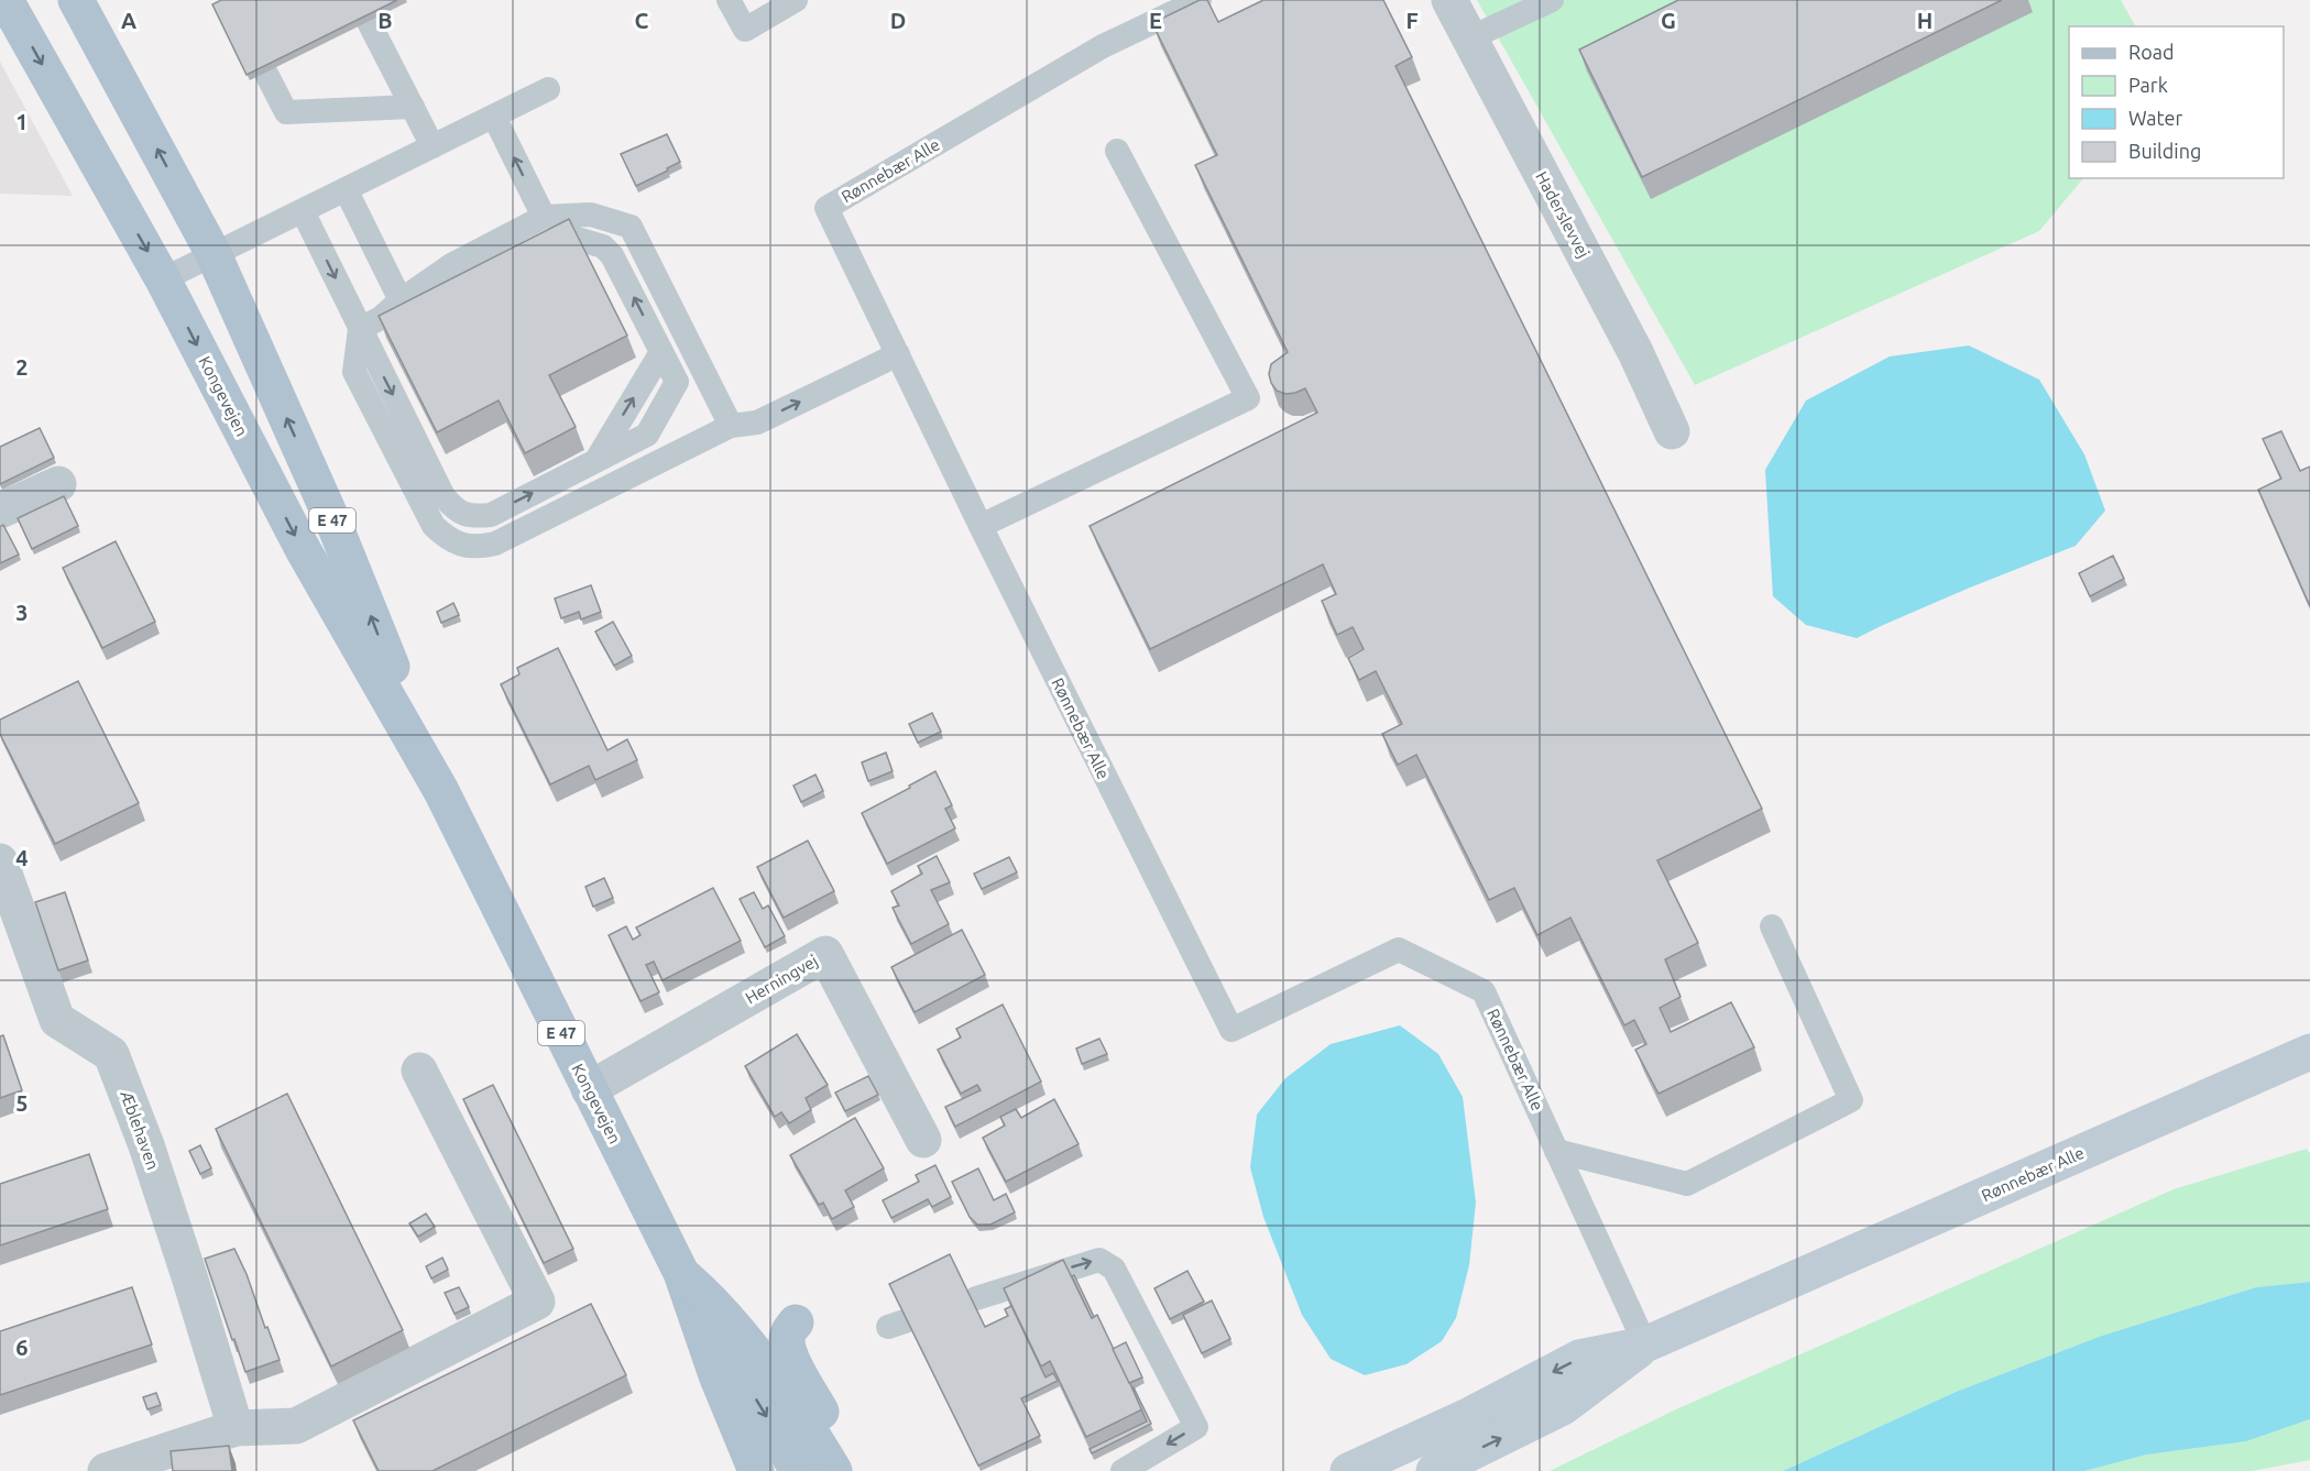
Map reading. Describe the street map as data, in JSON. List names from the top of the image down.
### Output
{
  "streets": {
    "main road": ["Rønnebær Alle", "Kongevejen", "E 47"],
    "street": ["Haderslevvej", "Herningvej", "Æblehaven"]
  },
  "crossings": [
    ["Kongevejen", "Herningvej"]
  ],
  "legend": [
    "Road",
    "Park",
    "Water",
    "Building"
  ],
  "grid": {
    "columns": [
      "A",
      "B",
      "C",
      "D",
      "E",
      "F",
      "G",
      "H"
    ],
    "rows": [
      "1",
      "2",
      "3",
      "4",
      "5",
      "6"
    ]
  }
}
